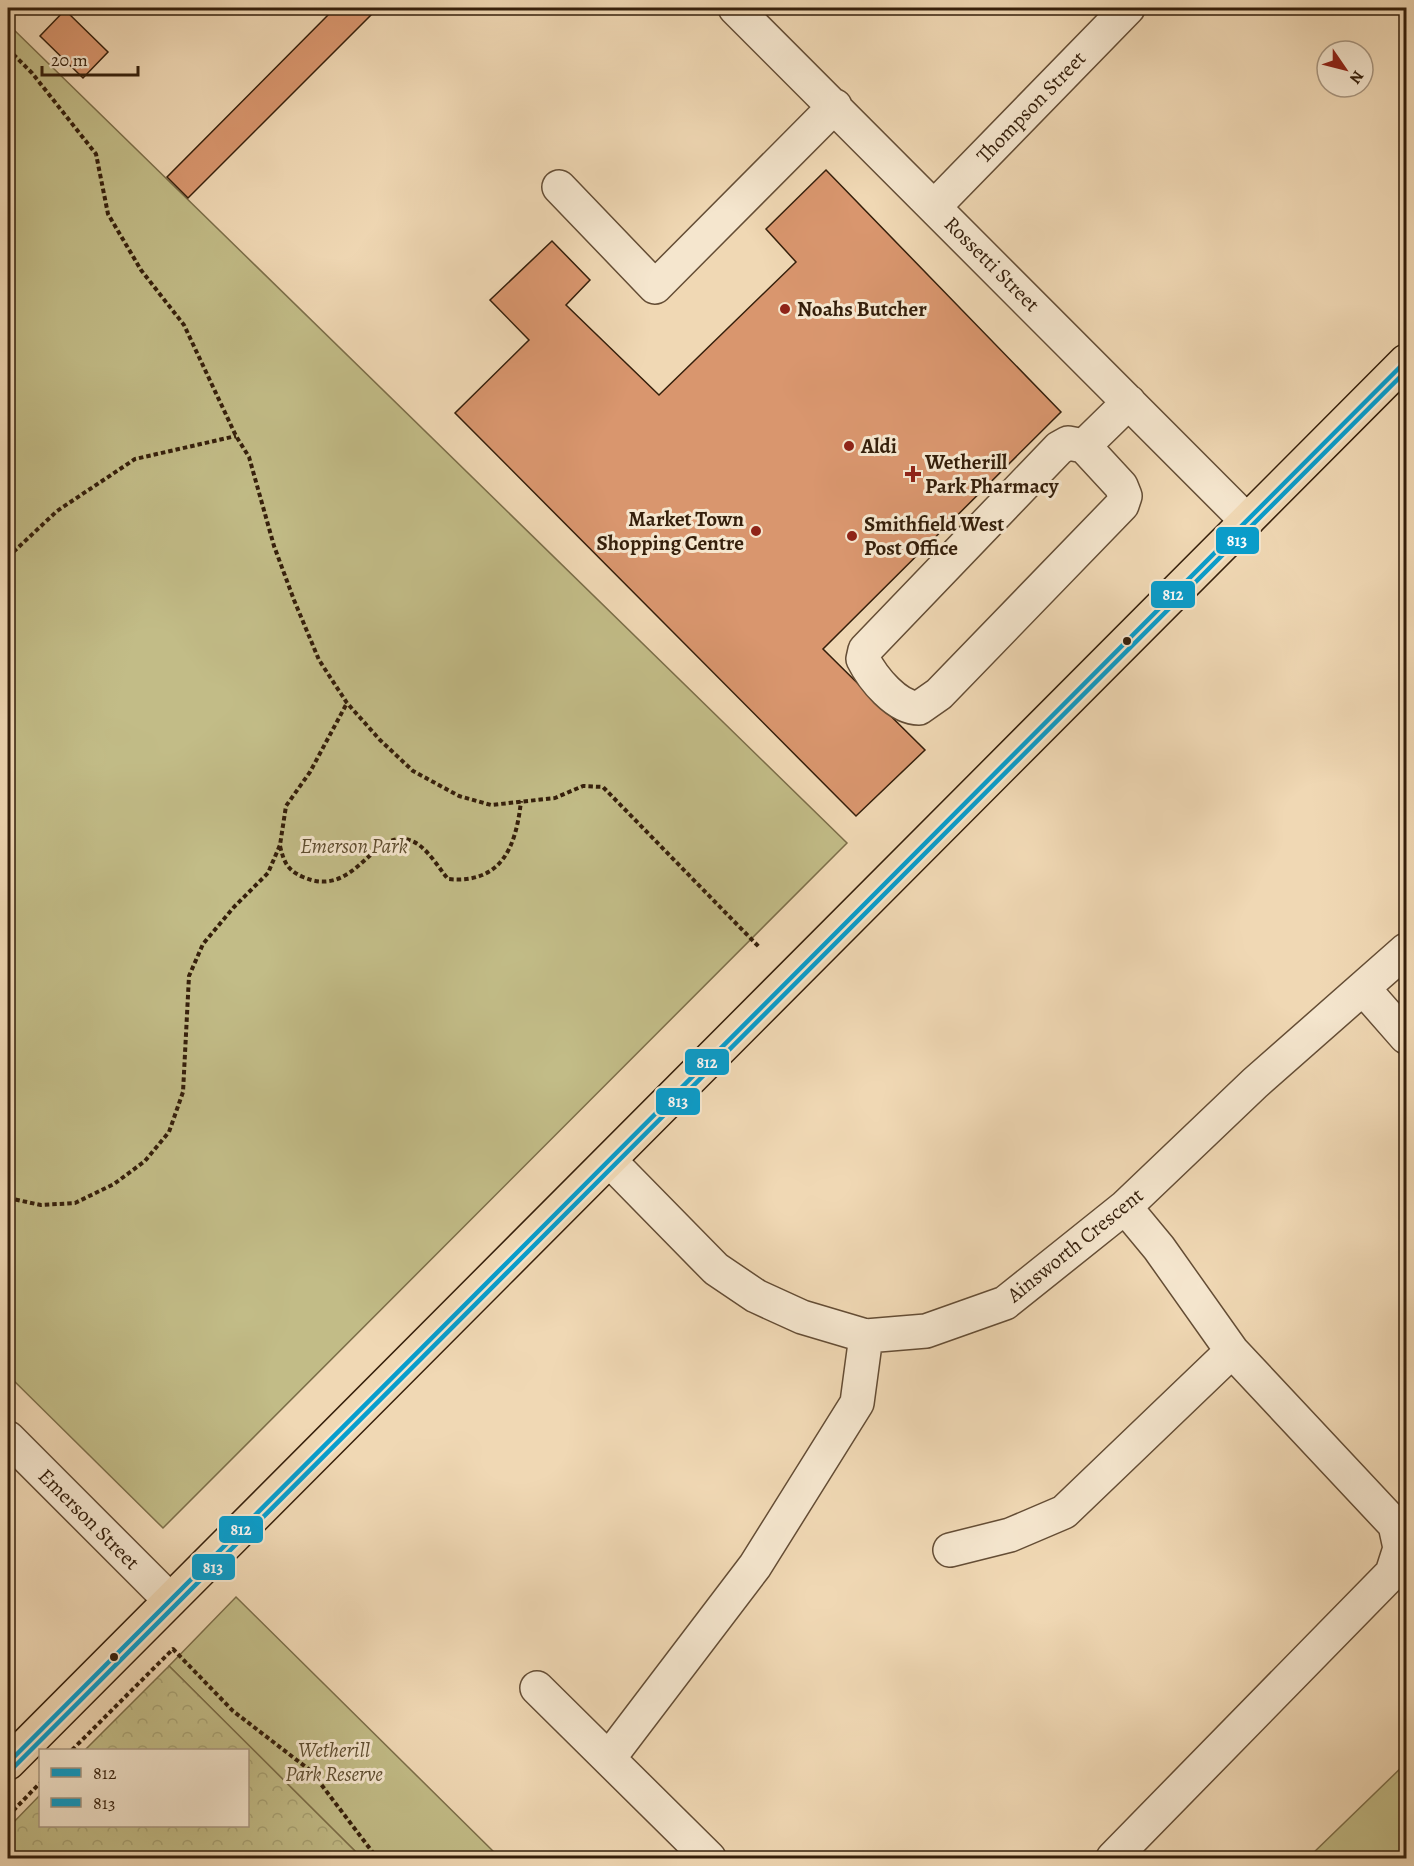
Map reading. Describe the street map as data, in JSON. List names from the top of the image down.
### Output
{
  "streets": {
    "street": [
      "Thompson Street",
      "Rossetti Street",
      "Ainsworth Crescent",
      "Emerson Street"
    ]
  },
  "crossings": [
    ["Thompson Street", "Rossetti Street"]
  ],
  "parks": ["Emerson Park", "Wetherill Park Reserve"],
  "places": {
    "other": [
      "Noahs Butcher",
      "Aldi",
      "Market Town Shopping Centre",
      "Smithfield West Post Office"
    ],
    "health": ["Wetherill Park Pharmacy"]
  },
  "lines": ["transit line 812", "transit line 813"],
  "legend": ["812", "813"],
  "scale_bar": "20 m",
  "north": "bottom right"
}
